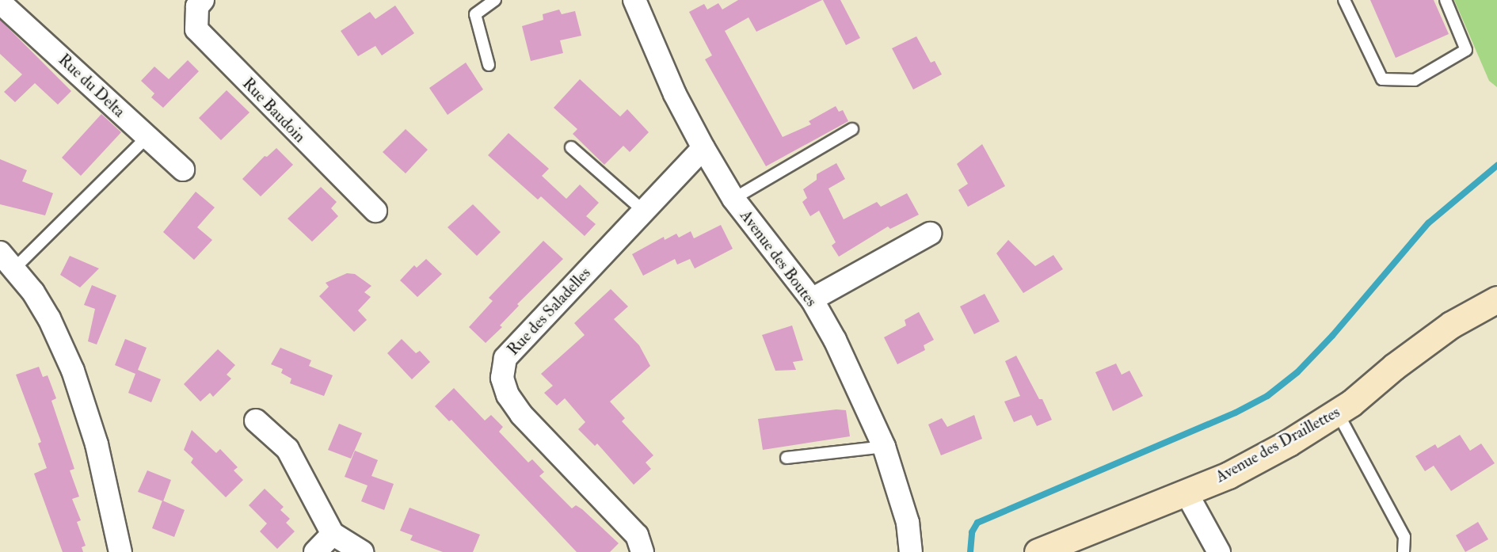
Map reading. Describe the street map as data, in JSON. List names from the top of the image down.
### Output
{
  "streets": {
    "street": [
      "Rue du Delta",
      "Rue Baudoin",
      "Avenue des Boutes",
      "Rue des Saladelles",
      "Avenue des Draillettes"
    ]
  },
  "crossings": [
    ["Avenue des Boutes", "Rue des Saladelles"]
  ]
}
